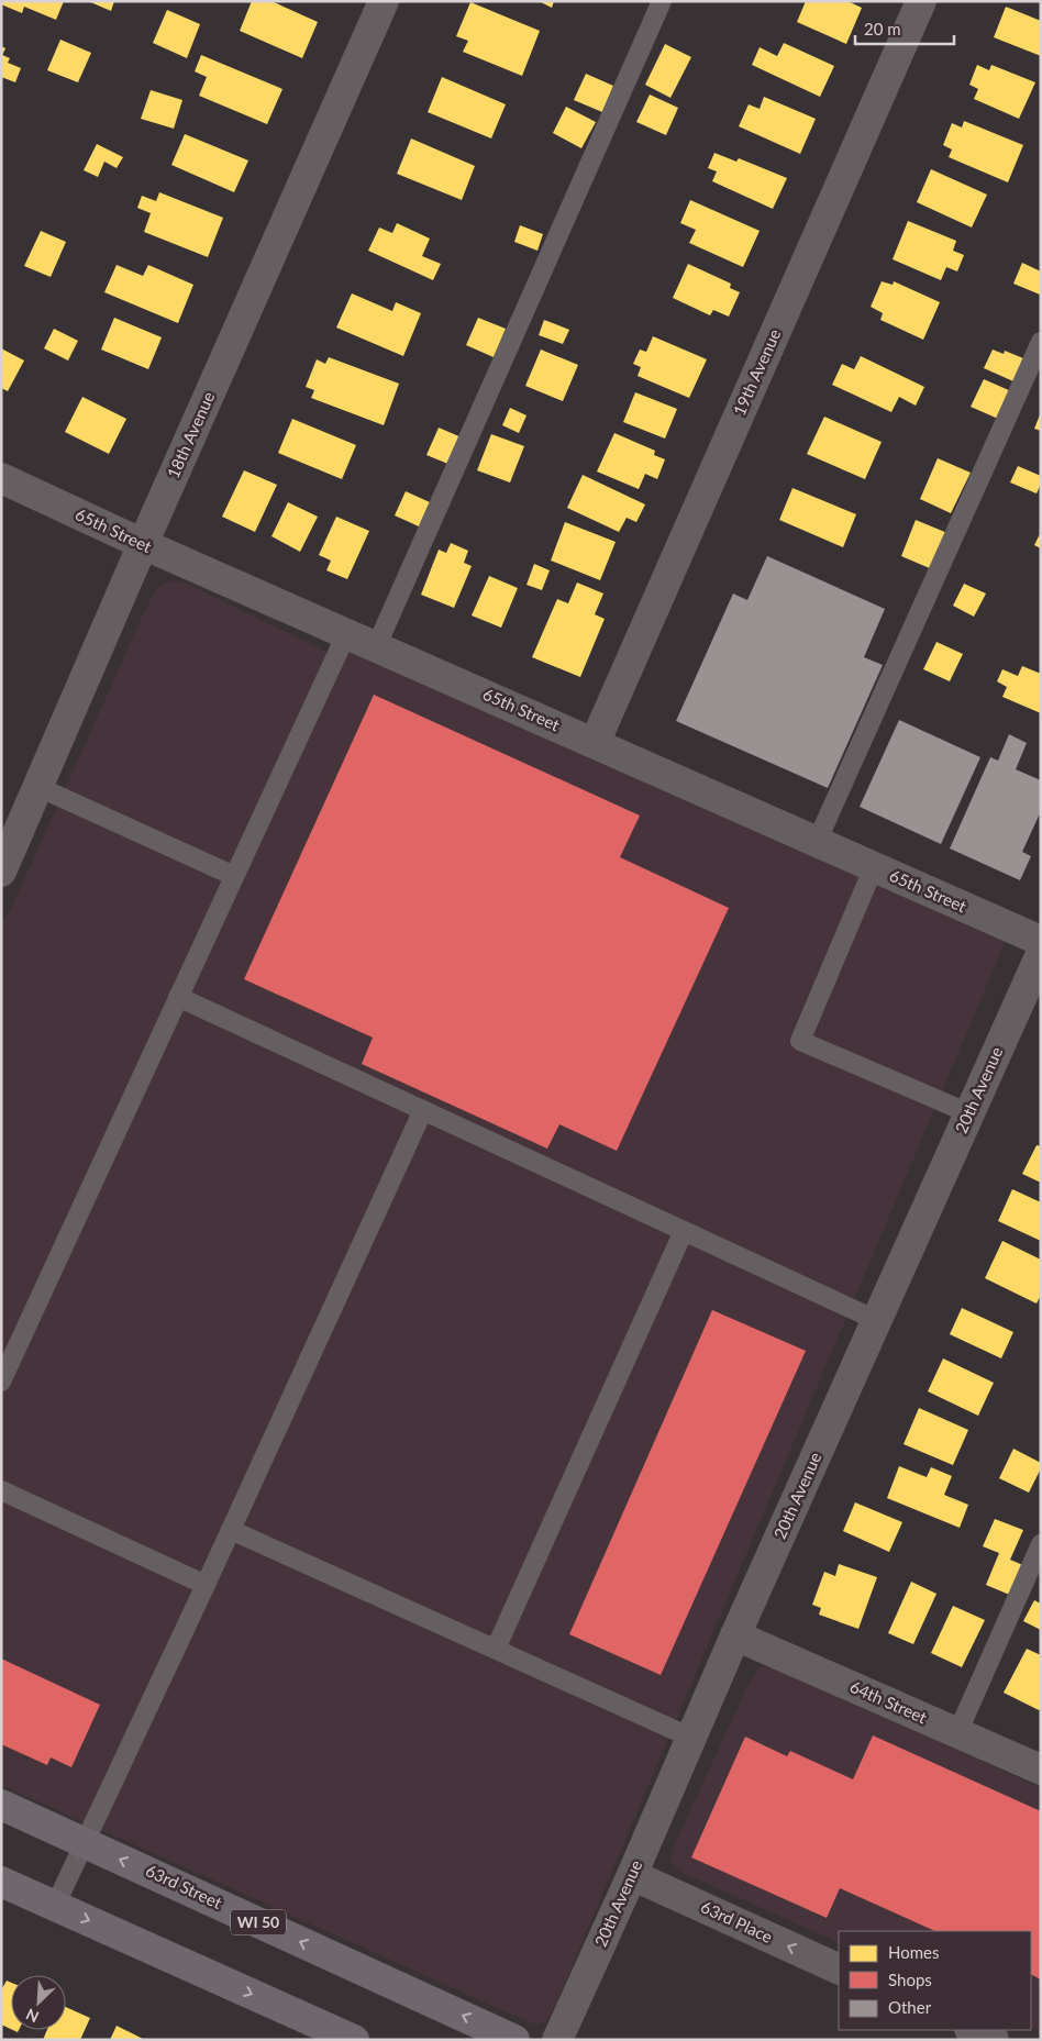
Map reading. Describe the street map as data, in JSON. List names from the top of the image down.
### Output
{
  "streets": {
    "main road": ["63rd Street", "WI 50"],
    "street": [
      "19th Avenue",
      "18th Avenue",
      "65th Street",
      "20th Avenue",
      "64th Street",
      "63rd Place"
    ]
  },
  "crossings": [
    ["19th Avenue", "65th Street"],
    ["18th Avenue", "65th Street"],
    ["20th Avenue", "64th Street"],
    ["20th Avenue", "63rd Place"]
  ],
  "one_way": ["63rd Place"],
  "legend": ["Homes", "Shops", "Other"],
  "scale_bar": "20 m",
  "north": "bottom left"
}
